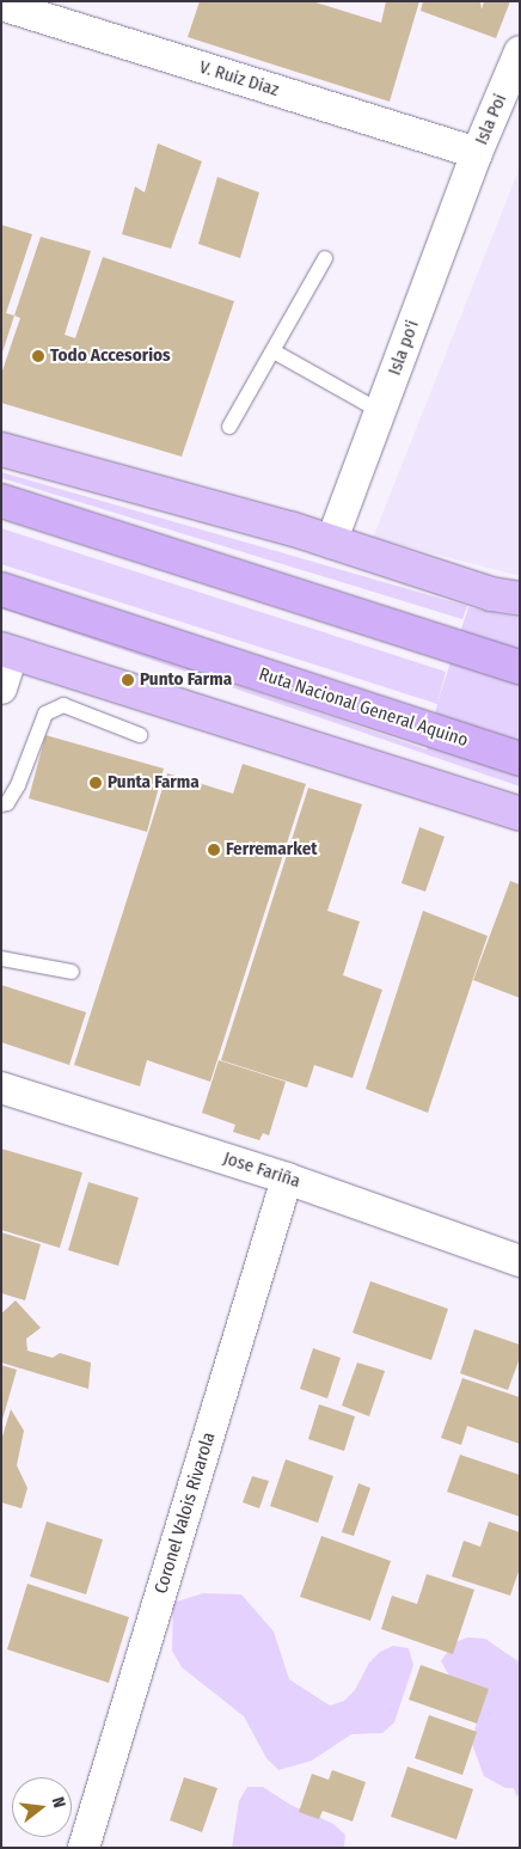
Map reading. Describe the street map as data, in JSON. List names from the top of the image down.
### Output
{
  "streets": {
    "highway": ["Ruta Nacional General Aquino"],
    "street": [
      "V. Ruiz Diaz",
      "Isla Poi",
      "Isla po'i",
      "Jose Fariña",
      "Coronel Valois Rivarola"
    ]
  },
  "crossings": [
    ["V. Ruiz Diaz", "Isla Poi"],
    ["V. Ruiz Diaz", "Isla po'i"],
    ["Isla Poi", "Isla po'i"],
    ["Jose Fariña", "Coronel Valois Rivarola"]
  ],
  "places": [
    "Todo Accesorios",
    "Punto Farma",
    "Punta Farma",
    "Ferremarket"
  ],
  "north": "right"
}
